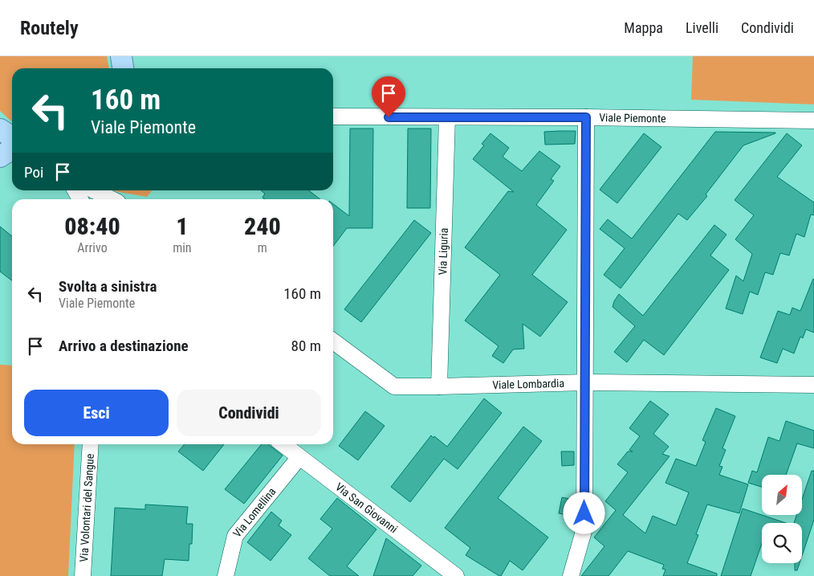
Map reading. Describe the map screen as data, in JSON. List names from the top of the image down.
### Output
{
  "streets": {
    "street": [
      "Viale Piemonte",
      "Via Liguria",
      "Viale Lombardia",
      "Via Volontari del Sangue",
      "Via San Giovanni",
      "Via Lomellina"
    ]
  },
  "crossings": [
    ["Viale Piemonte", "Via Liguria"],
    ["Via Liguria", "Viale Lombardia"],
    ["Via San Giovanni", "Via Lomellina"]
  ],
  "north": "top right",
  "page": {
    "header": "Routely",
    "nav": ["Mappa", "Livelli", "Condividi"],
    "turn": ["160 m", "Viale Piemonte"],
    "then": "Poi",
    "eta": [
      "08:40",
      "Arrivo",
      "1",
      "min",
      "240",
      "m"
    ],
    "list": [
      {
        "name": "Svolta a sinistra",
        "note": "Viale Piemonte",
        "value": "160 m"
      },
      {
        "name": "Arrivo a destinazione",
        "value": "80 m"
      }
    ],
    "buttons": ["Esci", "Condividi"]
  }
}
